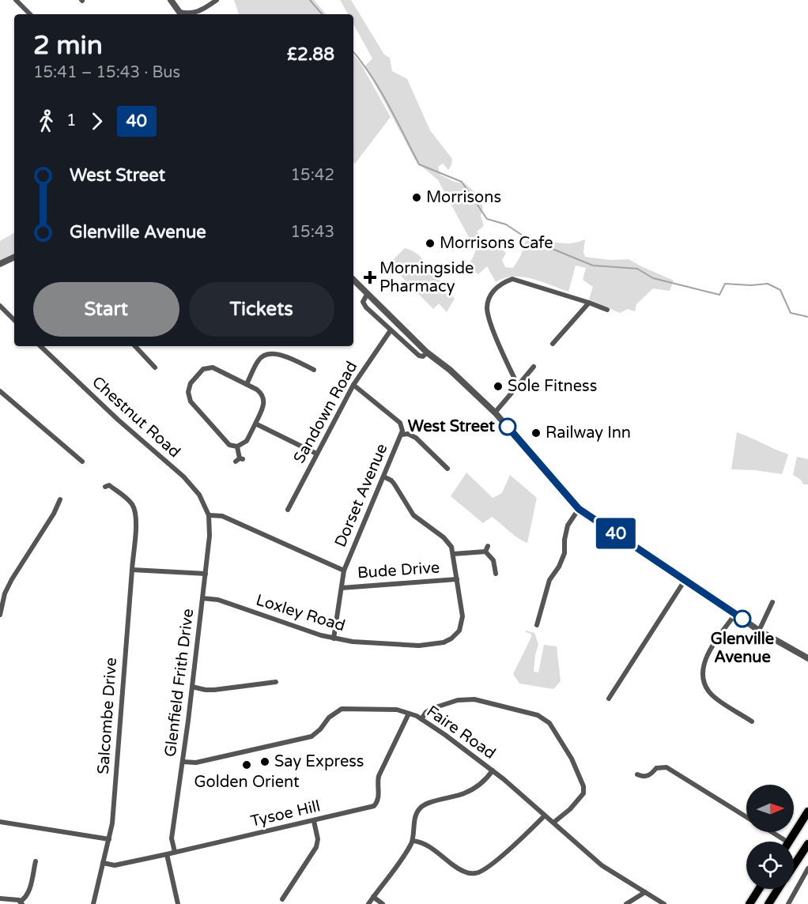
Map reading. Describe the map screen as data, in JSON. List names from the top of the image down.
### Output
{
  "streets": {
    "street": [
      "Sandown Road",
      "Chestnut Road",
      "Dorset Avenue",
      "Bude Drive",
      "Loxley Road",
      "Glenfield Frith Drive",
      "Salcombe Drive",
      "Faire Road",
      "Tysoe Hill"
    ]
  },
  "crossings": [
    ["Sandown Road", "Dorset Avenue"],
    ["Chestnut Road", "Glenfield Frith Drive"],
    ["Dorset Avenue", "Bude Drive"],
    ["Dorset Avenue", "Loxley Road"],
    ["Bude Drive", "Loxley Road"],
    ["Loxley Road", "Glenfield Frith Drive"],
    ["Glenfield Frith Drive", "Faire Road"],
    ["Glenfield Frith Drive", "Tysoe Hill"],
    ["Salcombe Drive", "Tysoe Hill"],
    ["Faire Road", "Tysoe Hill"]
  ],
  "places": {
    "other": [
      "Morrisons",
      "Morrisons Cafe",
      "Sole Fitness",
      "West Street",
      "Railway Inn",
      "Glenville Avenue",
      "Say Express",
      "Golden Orient"
    ],
    "health": ["Morningside Pharmacy"]
  },
  "lines": ["bus line 40"],
  "north": "right",
  "page": {
    "on_map": "40",
    "heading": ["2 min", "15:41 – 15:43 · Bus", "£2.88"],
    "legs": ["1", "40"],
    "list": [
      {
        "name": "West Street",
        "value": "15:42"
      },
      {
        "name": "Glenville Avenue",
        "value": "15:43"
      }
    ],
    "buttons": ["Start", "Tickets"]
  }
}
